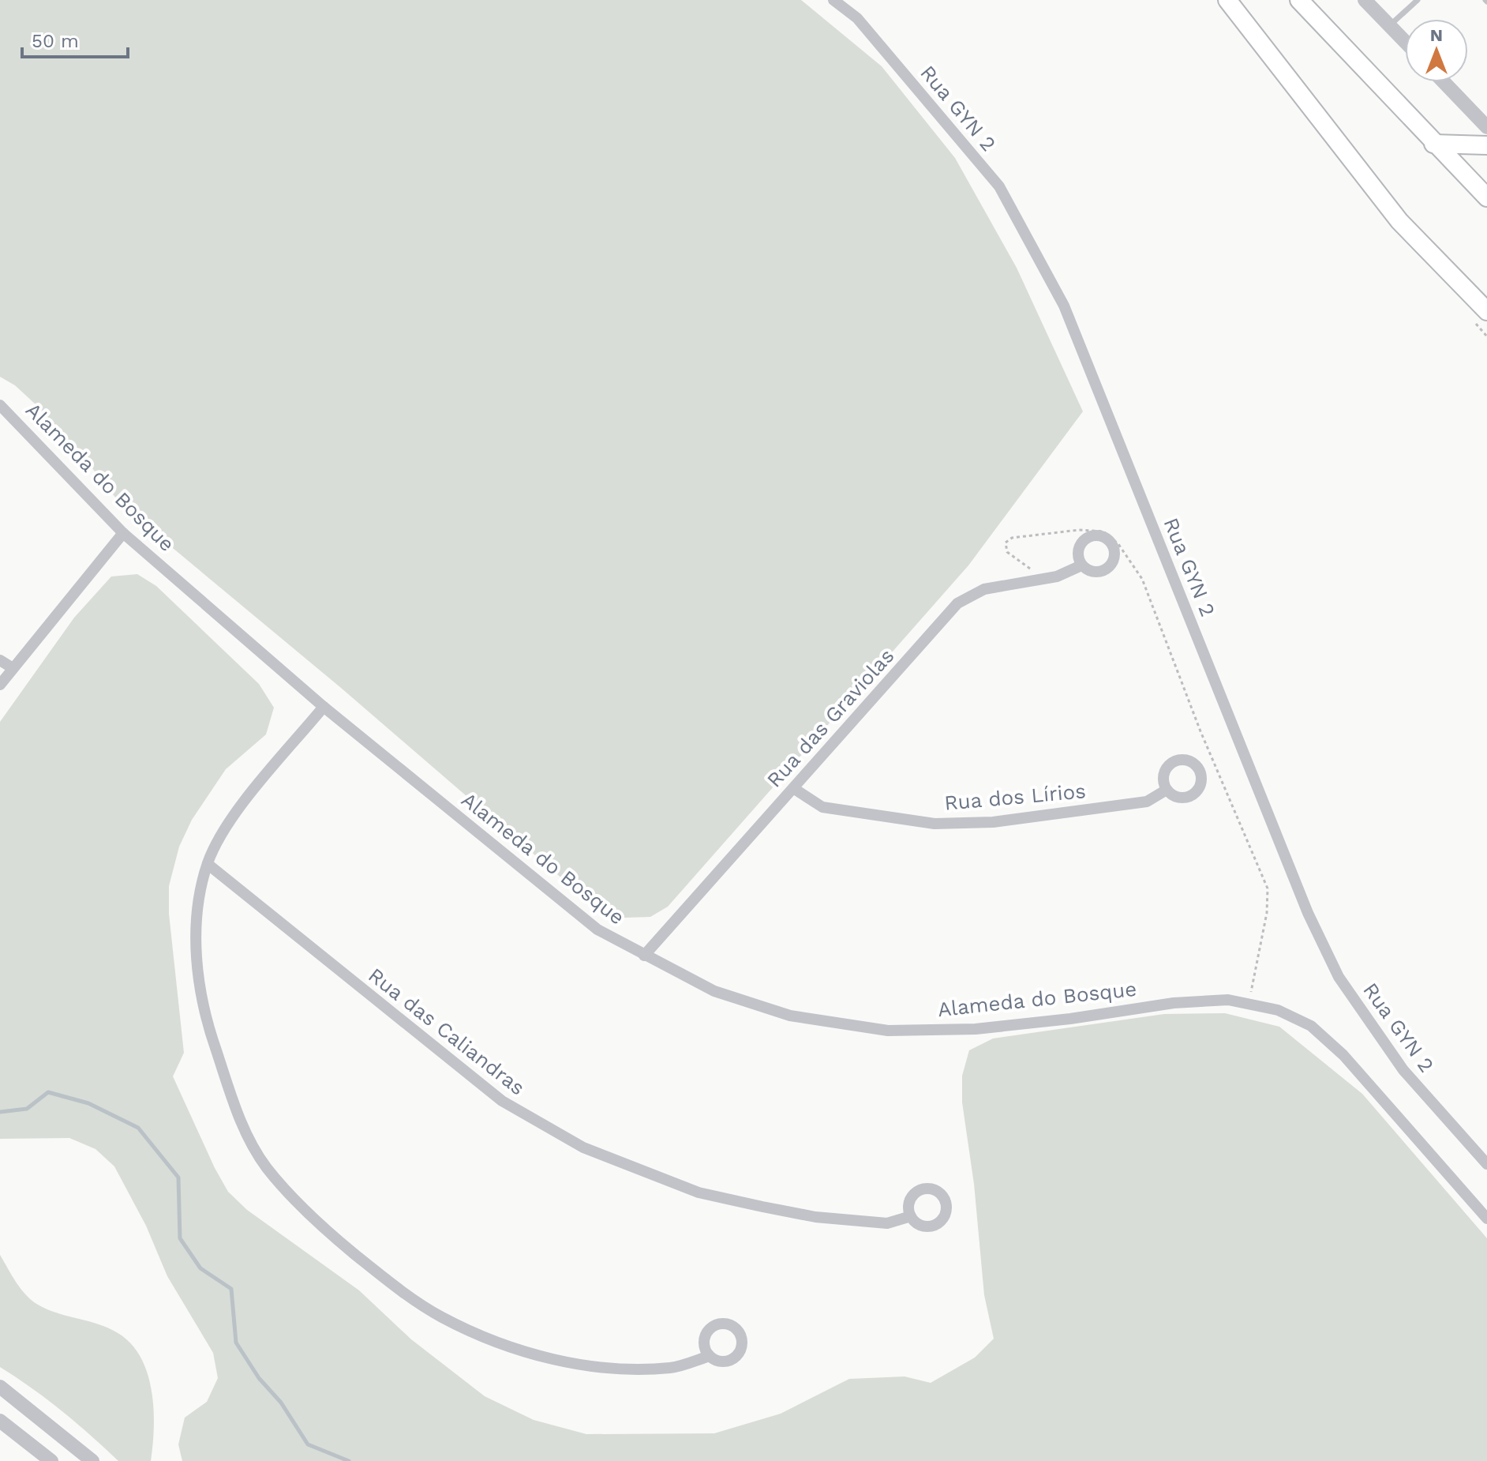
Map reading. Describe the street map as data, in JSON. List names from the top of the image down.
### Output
{
  "streets": {
    "street": [
      "Rua GYN 2",
      "Alameda do Bosque",
      "Rua das Graviolas",
      "Rua dos Lírios",
      "Rua das Caliandras"
    ]
  },
  "crossings": [
    ["Alameda do Bosque", "Rua das Graviolas"],
    ["Rua das Graviolas", "Rua dos Lírios"]
  ],
  "scale_bar": "50 m",
  "north": "top"
}
